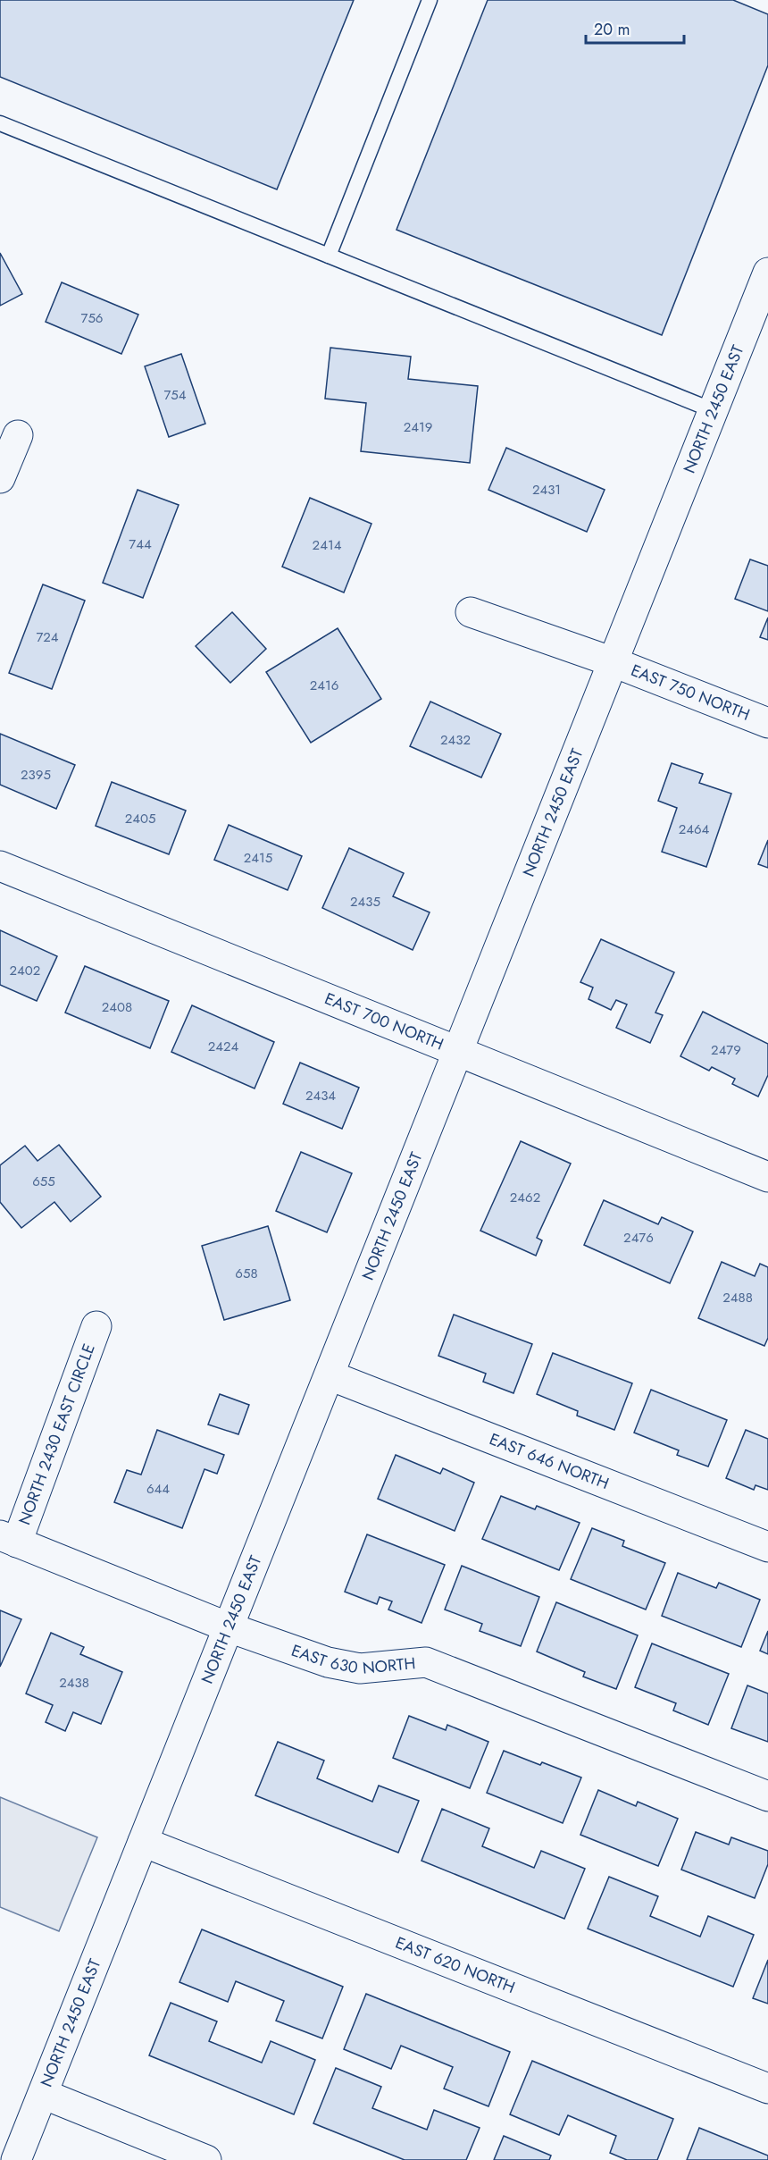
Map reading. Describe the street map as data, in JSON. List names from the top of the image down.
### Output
{
  "streets": {
    "street": [
      "NORTH 2450 EAST",
      "EAST 750 NORTH",
      "EAST 700 NORTH",
      "NORTH 2430 EAST CIRCLE",
      "EAST 646 NORTH",
      "EAST 630 NORTH",
      "EAST 620 NORTH"
    ]
  },
  "crossings": [
    ["NORTH 2450 EAST", "EAST 750 NORTH"],
    ["NORTH 2450 EAST", "EAST 700 NORTH"],
    ["NORTH 2450 EAST", "EAST 646 NORTH"],
    ["NORTH 2450 EAST", "EAST 630 NORTH"],
    ["NORTH 2450 EAST", "EAST 620 NORTH"],
    ["NORTH 2430 EAST CIRCLE", "EAST 630 NORTH"]
  ],
  "house_numbers": [
    "756",
    "754",
    "2419",
    "2431",
    "744",
    "2414",
    "724",
    "2416",
    "2432",
    "2395",
    "2405",
    "2464",
    "2415",
    "2435",
    "2402",
    "2408",
    "2424",
    "2479",
    "2434",
    "655",
    "2462",
    "2476",
    "658",
    "2488",
    "644",
    "2438"
  ],
  "scale_bar": "20 m"
}
